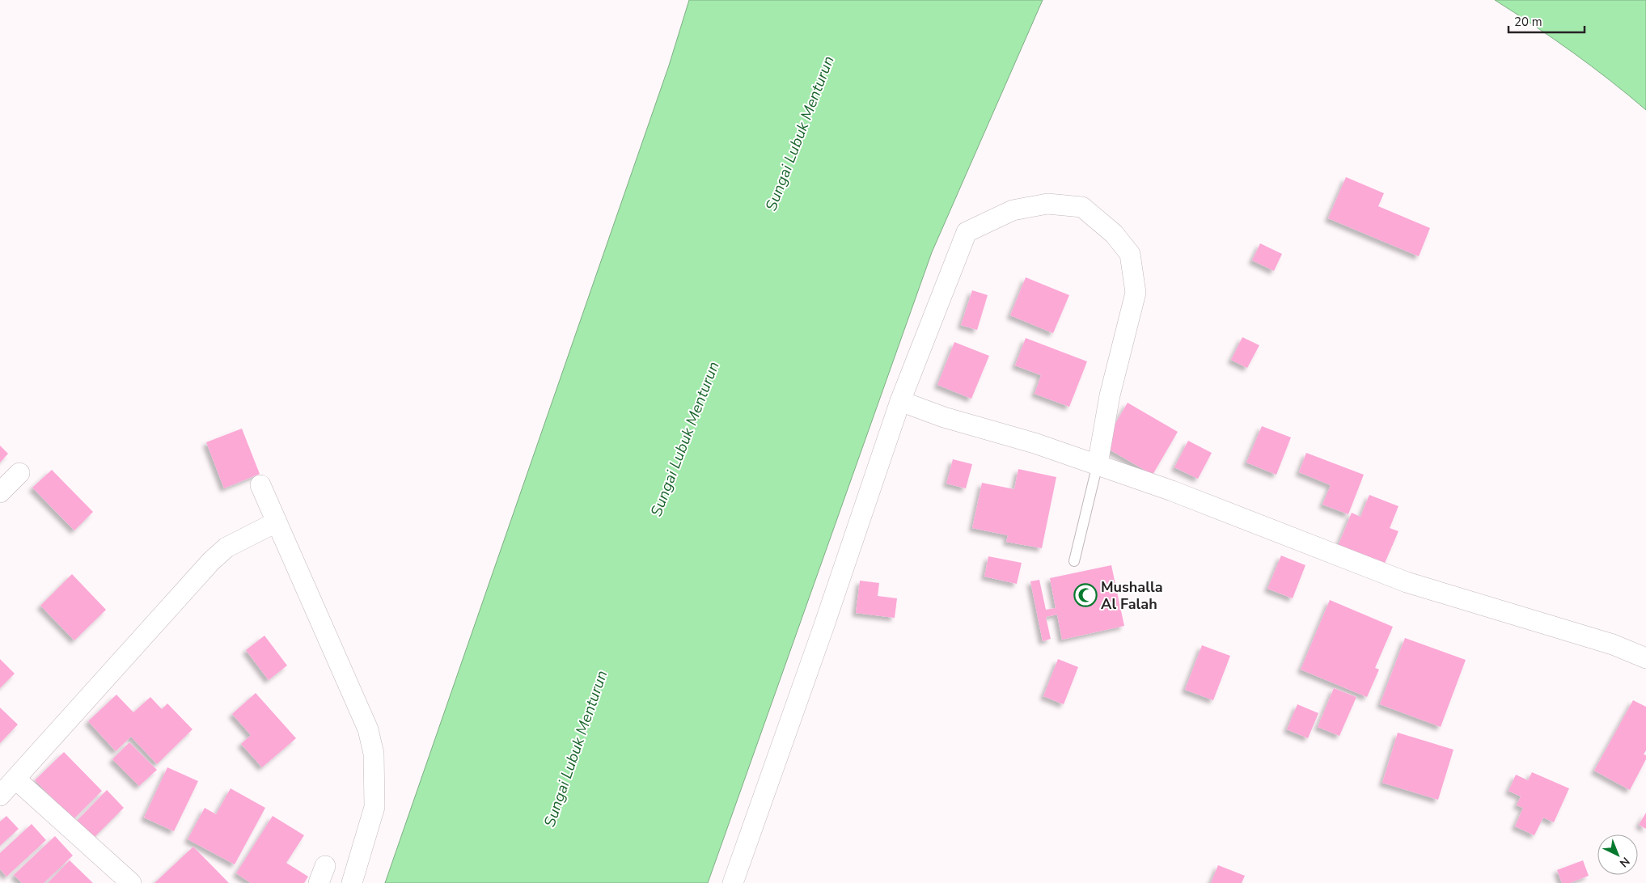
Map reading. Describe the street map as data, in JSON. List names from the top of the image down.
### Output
{
  "water": ["Sungai Lubuk Menturun"],
  "places": {
    "mosque": ["Mushalla Al Falah"]
  },
  "scale_bar": "20 m",
  "north": "bottom right"
}
